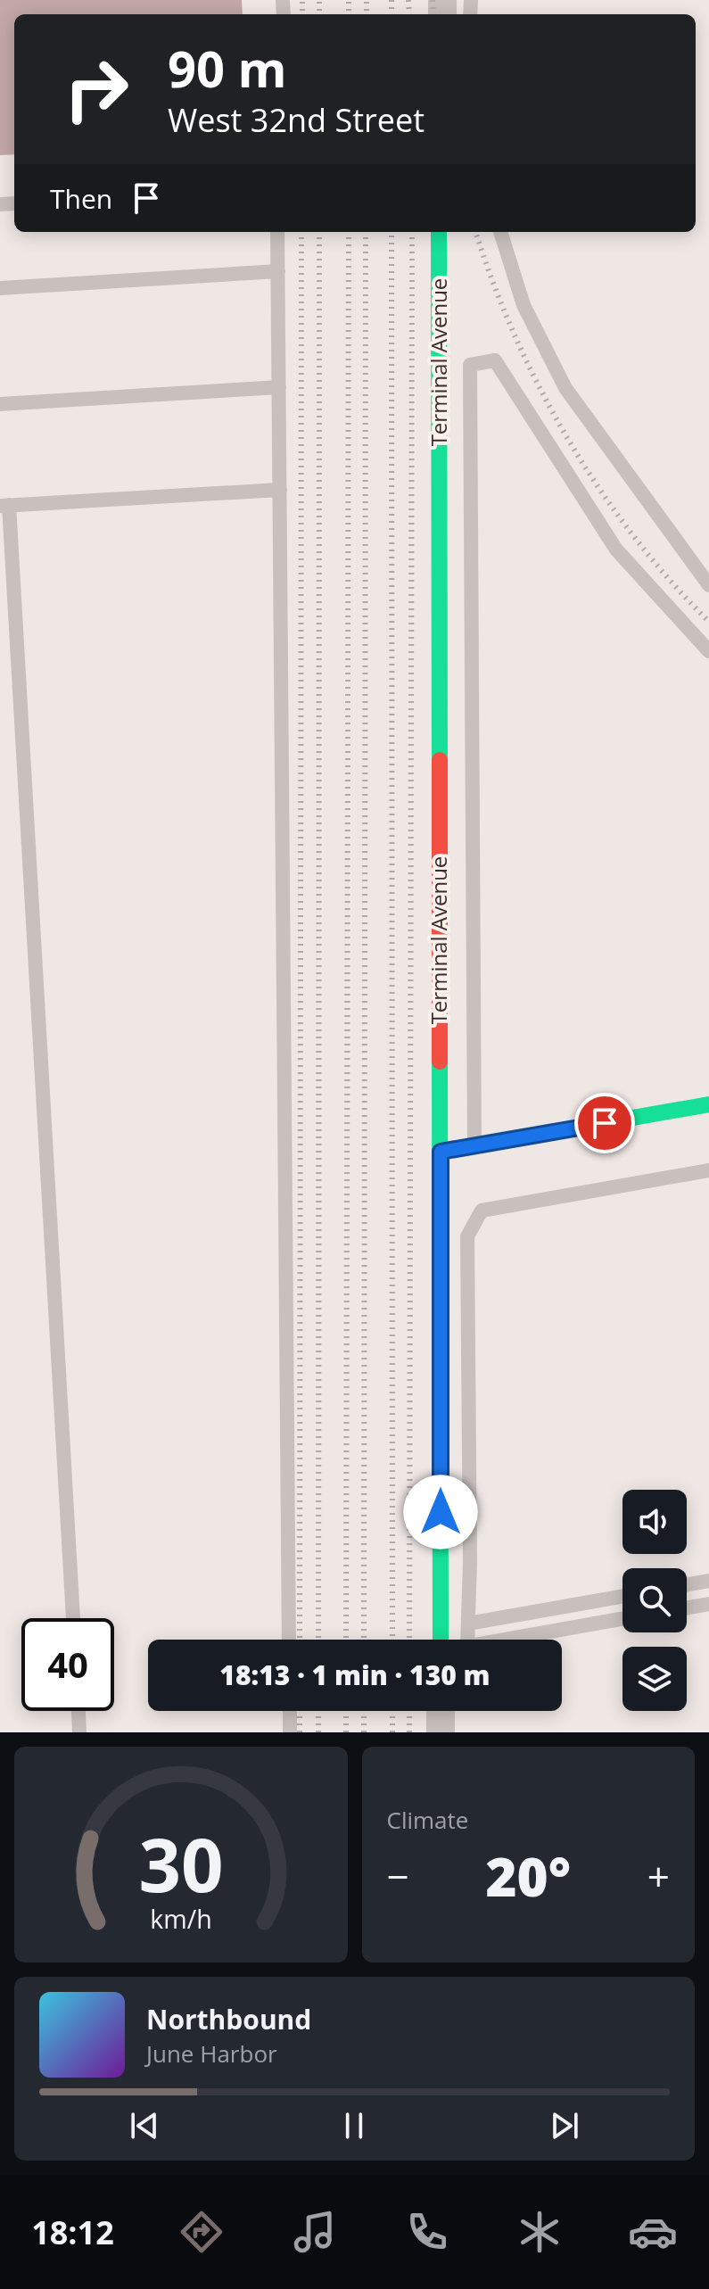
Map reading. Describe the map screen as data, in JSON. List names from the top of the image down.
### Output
{
  "streets": {
    "street": ["Terminal Avenue"]
  },
  "page": {
    "turn": ["90 m", "West 32nd Street"],
    "then": "Then",
    "limit": "40",
    "trip": "18:13 · 1 min · 130 m",
    "tile": "Climate",
    "heat": ["−", "20°", "+"],
    "song": ["Northbound", "June Harbor"],
    "tabs": "18:12",
    "gauge": ["30", "km/h"]
  }
}
